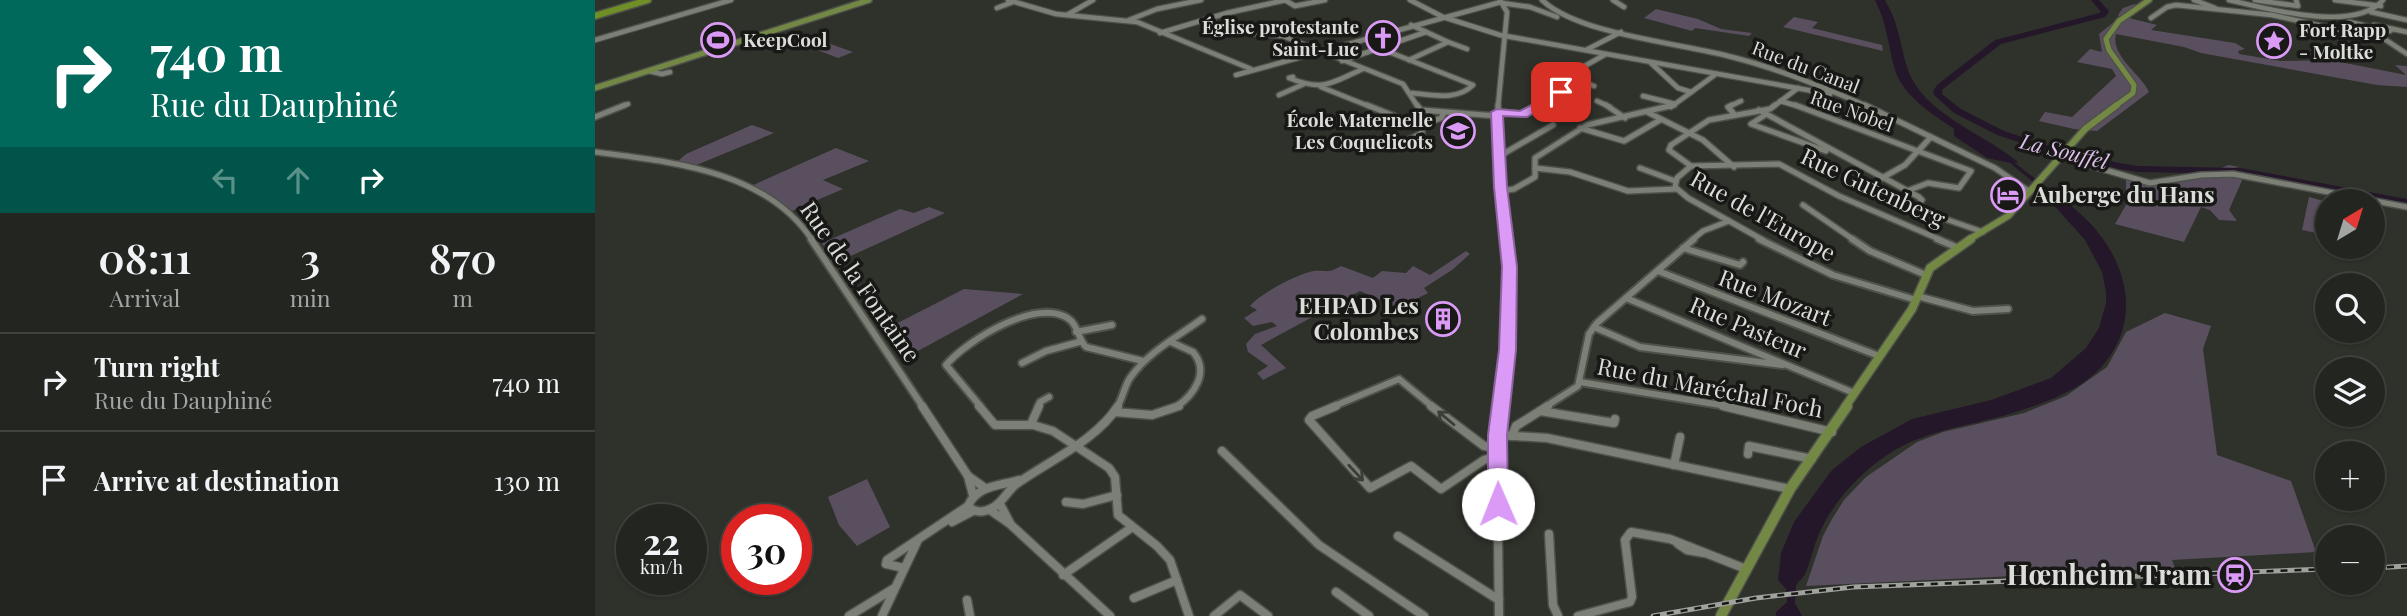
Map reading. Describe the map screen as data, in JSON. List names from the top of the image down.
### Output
{
  "streets": {
    "street": [
      "Rue du Canal",
      "Rue Nobel",
      "Rue Gutenberg",
      "Rue de l'Europe",
      "Rue de la Fontaine",
      "Rue Mozart",
      "Rue Pasteur",
      "Rue du Maréchal Foch"
    ]
  },
  "crossings": [
    ["Rue Gutenberg", "Rue de l'Europe"]
  ],
  "water": ["La Souffel"],
  "places": {
    "church": ["Église protestante Saint-Luc"],
    "sports": ["KeepCool"],
    "place": ["Fort Rapp - Moltke"],
    "school or university": ["École Maternelle Les Coquelicots"],
    "hotel": ["Auberge du Hans"],
    "building": ["EHPAD Les Colombes"],
    "station": ["Hœnheim Tram"]
  },
  "north": "top right",
  "page": {
    "turn": ["740 m", "Rue du Dauphiné"],
    "map_buttons": ["+", "−"],
    "eta": [
      "08:11",
      "Arrival",
      "3",
      "min",
      "870",
      "m"
    ],
    "list": [
      {
        "name": "Turn right",
        "note": "Rue du Dauphiné",
        "value": "740 m"
      },
      {
        "name": "Arrive at destination",
        "value": "130 m"
      }
    ],
    "speed": "22 km/h",
    "limit": "30"
  }
}
